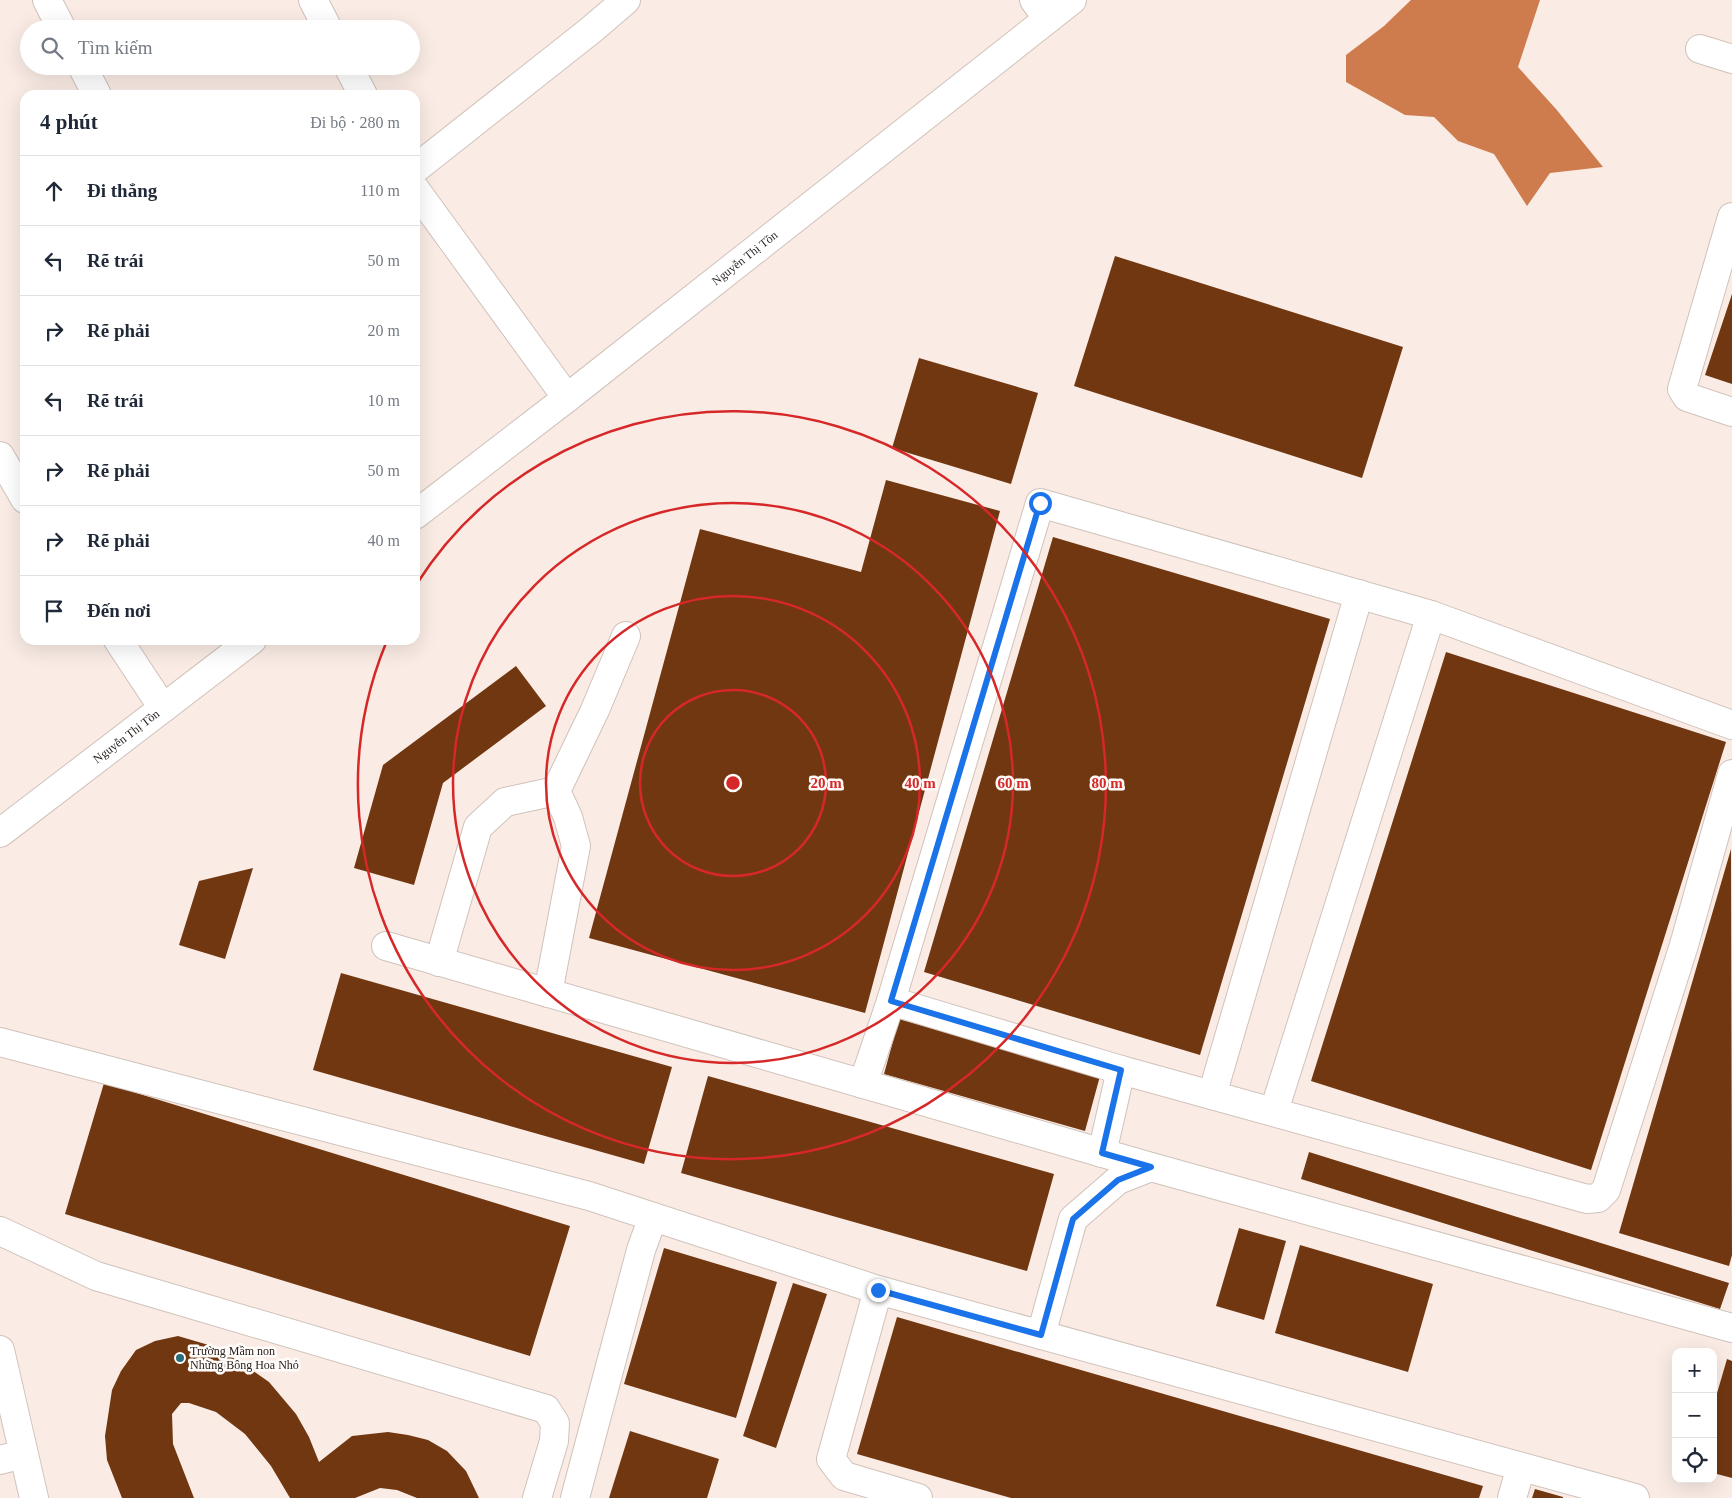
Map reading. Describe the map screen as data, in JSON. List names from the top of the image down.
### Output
{
  "streets": {
    "street": ["Nguyễn Thị Tồn"]
  },
  "places": ["Trường Mầm non Những Bông Hoa Nhỏ"],
  "page": {
    "search": "Tìm kiếm",
    "heading": ["4 phút", "Đi bộ · 280 m"],
    "list": [
      ["Đi thẳng", "110 m"],
      ["Rẽ trái", "50 m"],
      ["Rẽ phải", "20 m"],
      ["Rẽ trái", "10 m"],
      ["Rẽ phải", "50 m"],
      ["Rẽ phải", "40 m"],
      "Đến nơi"
    ],
    "map_buttons": ["+", "−"]
  },
  "rings": [
    "20 m",
    "40 m",
    "60 m",
    "80 m"
  ]
}
